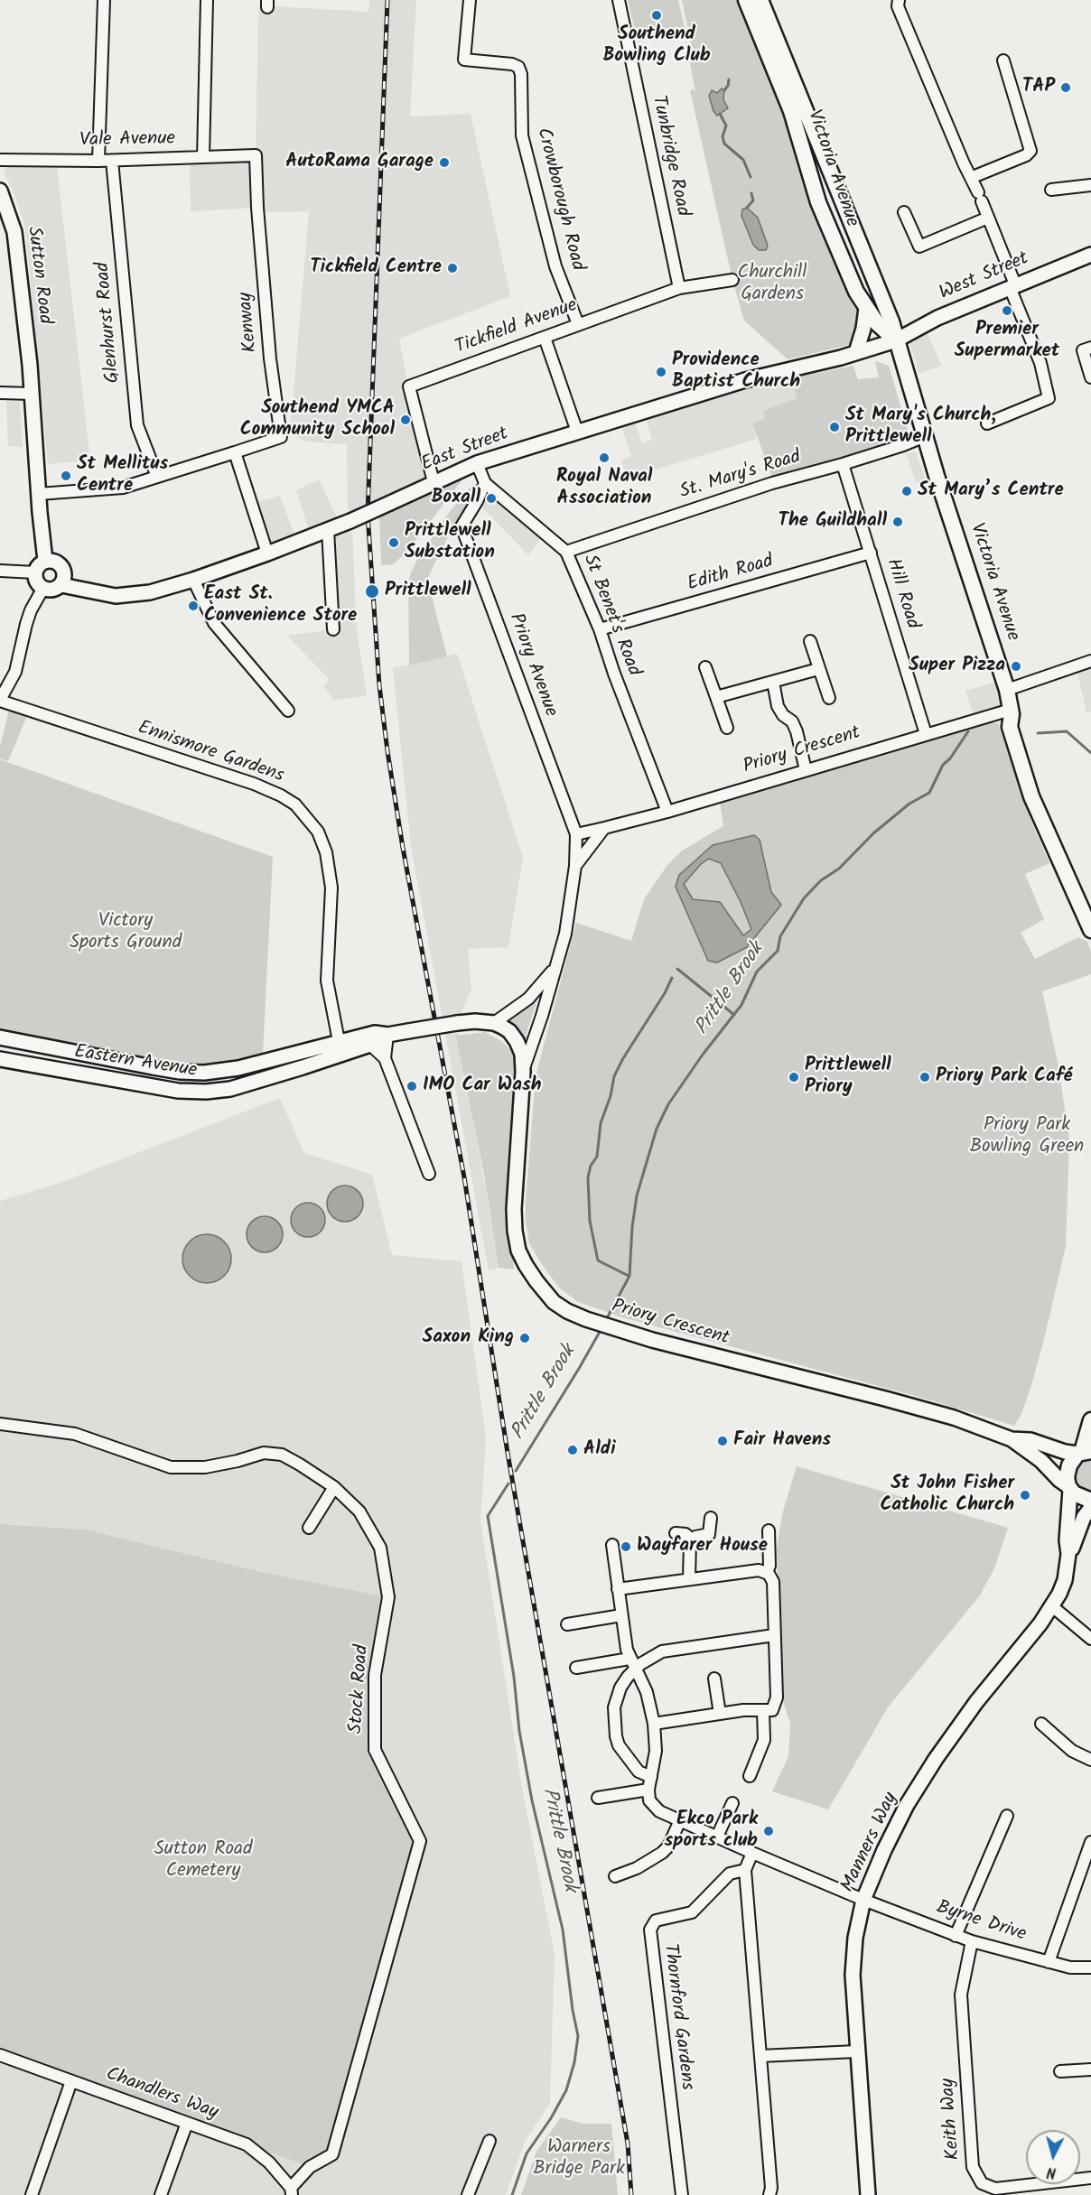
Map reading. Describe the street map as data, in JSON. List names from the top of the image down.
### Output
{
  "streets": {
    "highway": ["Victoria Avenue"],
    "main road": [
      "Sutton Road",
      "West Street",
      "East Street",
      "Priory Crescent",
      "Eastern Avenue",
      "Manners Way"
    ],
    "street": [
      "Vale Avenue",
      "Tunbridge Road",
      "Crowborough Road",
      "Glenhurst Road",
      "Kenway",
      "Tickfield Avenue",
      "St. Mary's Road",
      "Edith Road",
      "Hill Road",
      "St Benet's Road",
      "Priory Avenue",
      "Ennismore Gardens",
      "Stock Road",
      "Byrne Drive",
      "Thornford Gardens",
      "Chandlers Way",
      "Keith Way"
    ]
  },
  "crossings": [
    ["Vale Avenue", "Glenhurst Road"],
    ["Vale Avenue", "Kenway"],
    ["Tunbridge Road", "Tickfield Avenue"],
    ["Victoria Avenue", "West Street"],
    ["Victoria Avenue", "East Street"],
    ["Victoria Avenue", "St. Mary's Road"],
    ["Victoria Avenue", "Priory Crescent"],
    ["Crowborough Road", "Tickfield Avenue"],
    ["Sutton Road", "East Street"],
    ["West Street", "East Street"],
    ["Tickfield Avenue", "East Street"],
    ["East Street", "St Benet's Road"],
    ["St. Mary's Road", "Hill Road"],
    ["St. Mary's Road", "St Benet's Road"],
    ["Edith Road", "Hill Road"],
    ["Edith Road", "St Benet's Road"],
    ["Hill Road", "Priory Crescent"],
    ["St Benet's Road", "Priory Avenue"],
    ["St Benet's Road", "Priory Crescent"],
    ["Priory Avenue", "Priory Crescent"],
    ["Priory Crescent", "Eastern Avenue"],
    ["Priory Crescent", "Manners Way"],
    ["Ennismore Gardens", "Eastern Avenue"],
    ["Stock Road", "Chandlers Way"],
    ["Manners Way", "Byrne Drive"],
    ["Byrne Drive", "Keith Way"]
  ],
  "water": ["Prittle Brook"],
  "parks": [
    "Churchill Gardens",
    "Victory Sports Ground",
    "Priory Park Bowling Green",
    "Sutton Road Cemetery",
    "Warners Bridge Park"
  ],
  "places": [
    "Southend Bowling Club",
    "TAP",
    "AutoRama Garage",
    "Tickfield Centre",
    "Premier Supermarket",
    "Providence Baptist Church",
    "Southend YMCA Community School",
    "St Mary's Church, Prittlewell",
    "Royal Naval Association",
    "St Mellitus Centre",
    "St Mary’s Centre",
    "Boxall",
    "The Guildhall",
    "Prittlewell Substation",
    "Prittlewell",
    "East St. Convenience Store",
    "Super Pizza",
    "Prittlewell Priory",
    "Priory Park Café",
    "IMO Car Wash",
    "Saxon King",
    "Fair Havens",
    "Aldi",
    "St John Fisher Catholic Church",
    "Wayfarer House",
    "Ekco Park sports club"
  ],
  "north": "bottom"
}
